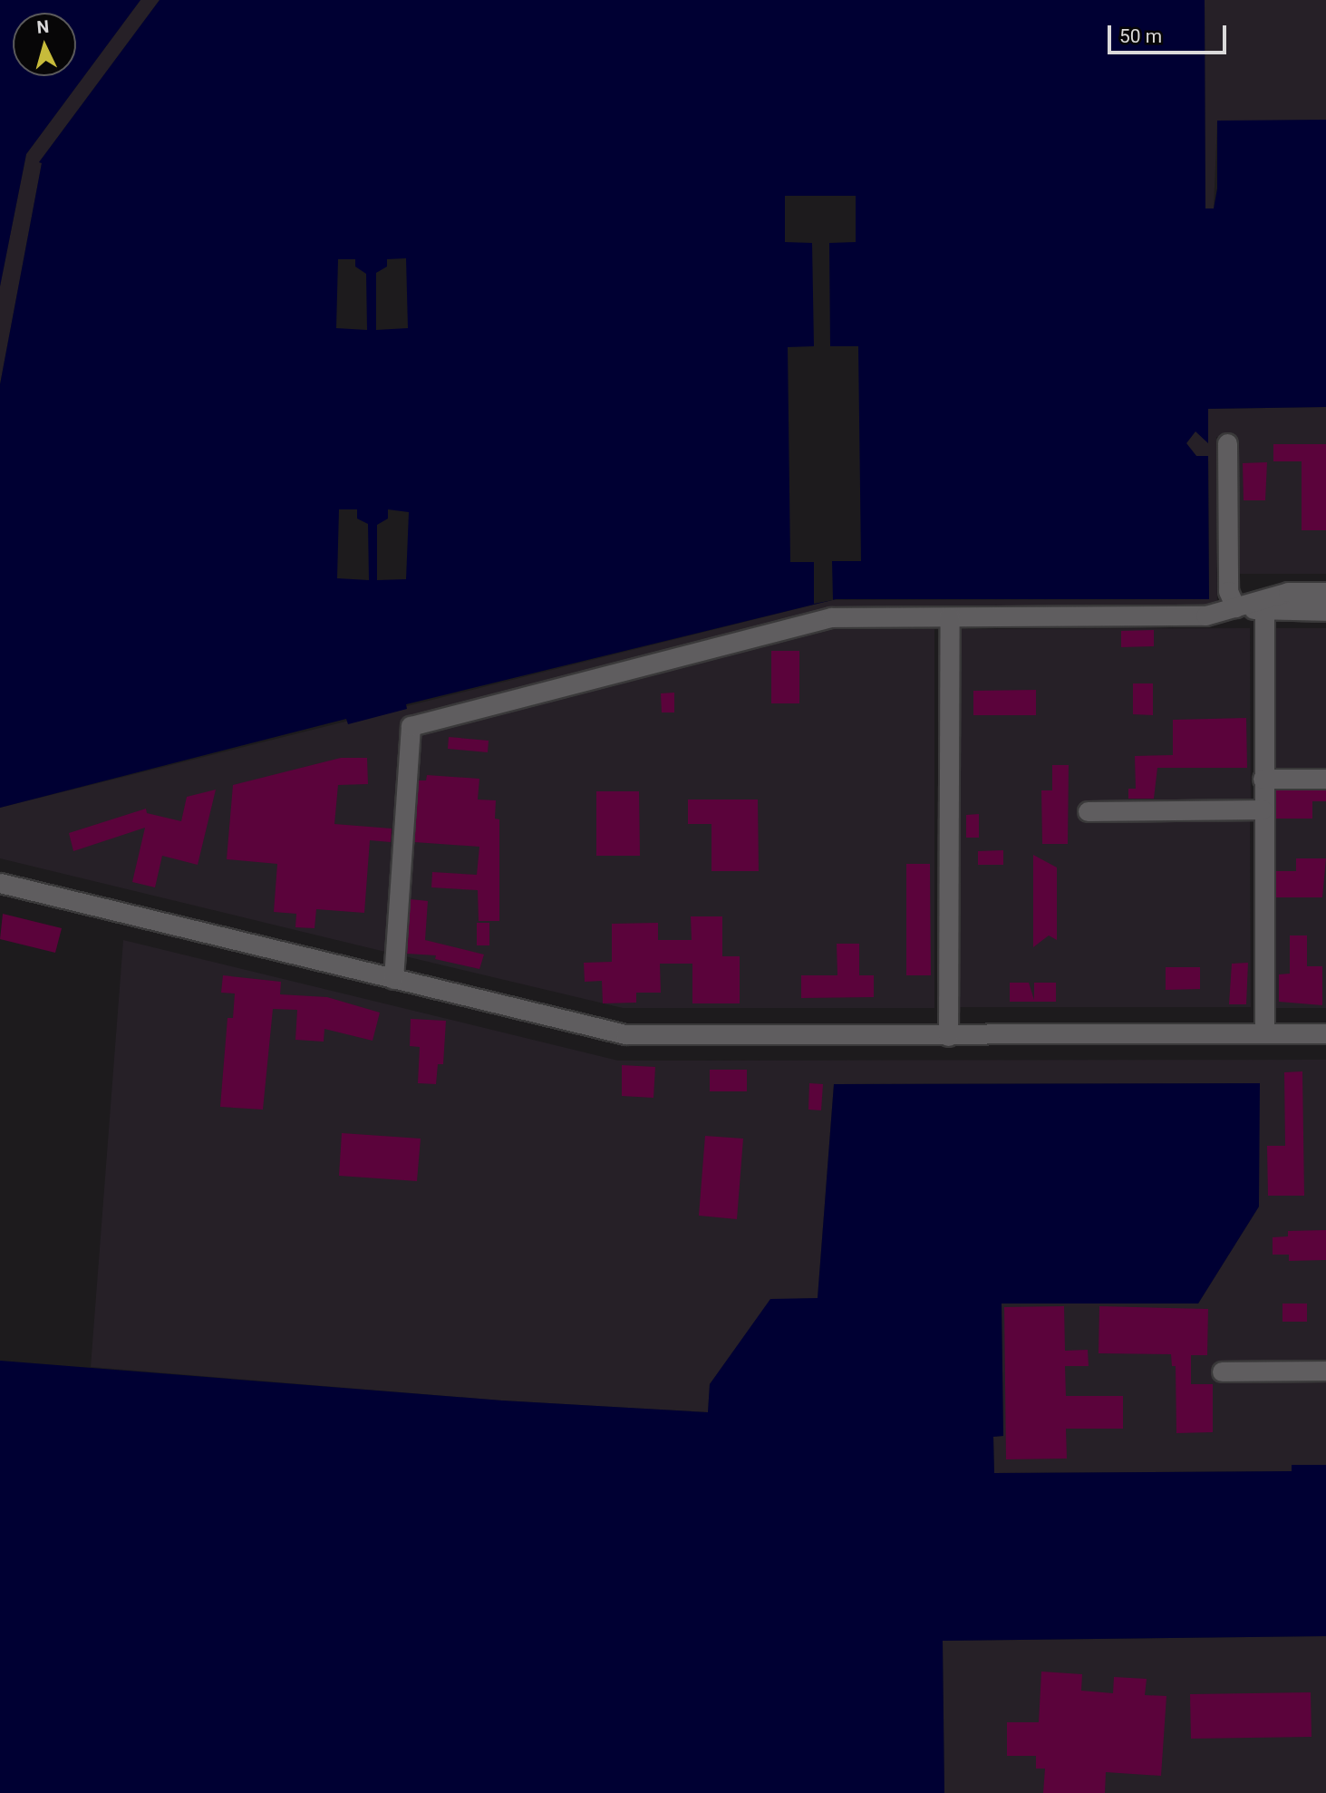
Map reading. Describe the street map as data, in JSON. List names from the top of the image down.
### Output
{
  "scale_bar": "50 m",
  "north": "top"
}
